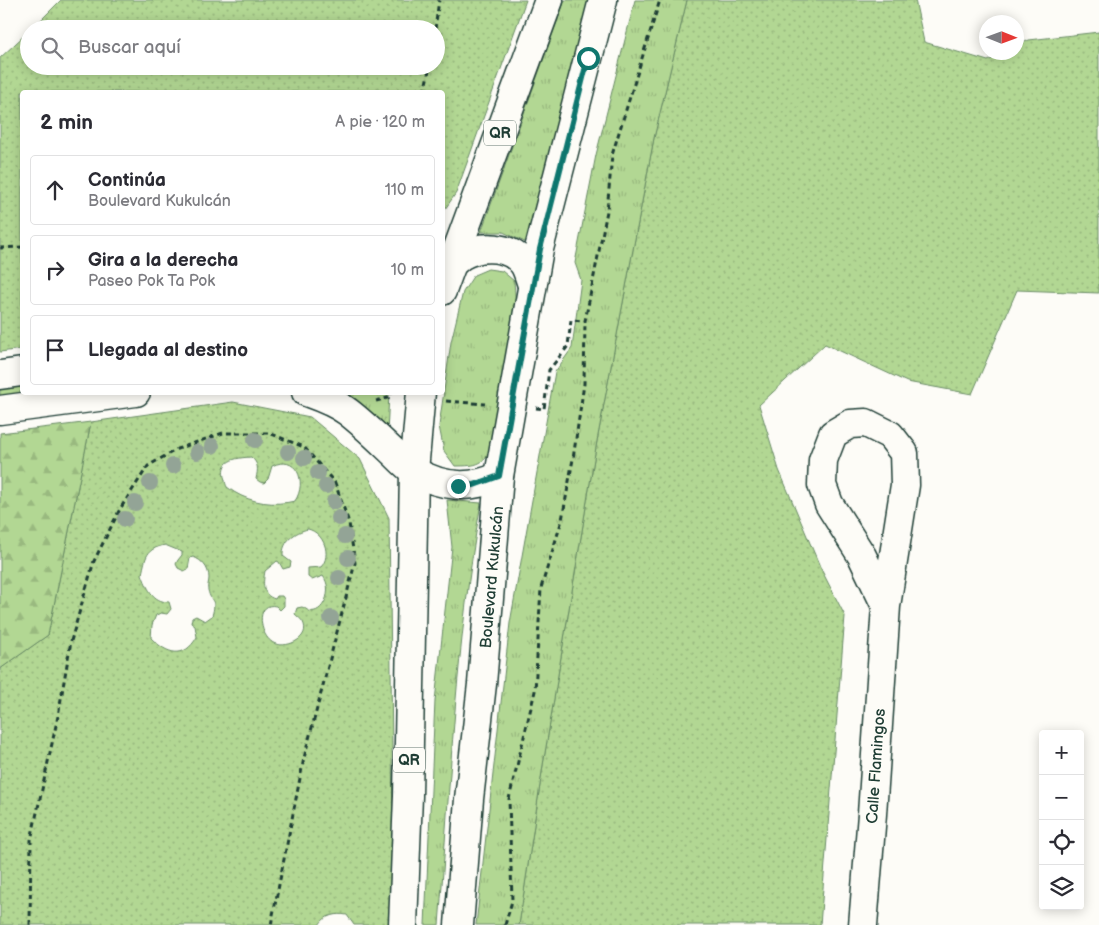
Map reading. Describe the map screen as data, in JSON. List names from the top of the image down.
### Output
{
  "streets": {
    "main road": ["QR", "Boulevard Kukulcán", "Calle Flamingos"]
  },
  "north": "right",
  "page": {
    "search": "Buscar aquí",
    "heading": ["2 min", "A pie · 120 m"],
    "list": [
      ["Continúa", "Boulevard Kukulcán", "110 m"],
      ["Gira a la derecha", "Paseo Pok Ta Pok", "10 m"],
      "Llegada al destino"
    ],
    "map_buttons": ["+", "−"]
  }
}
